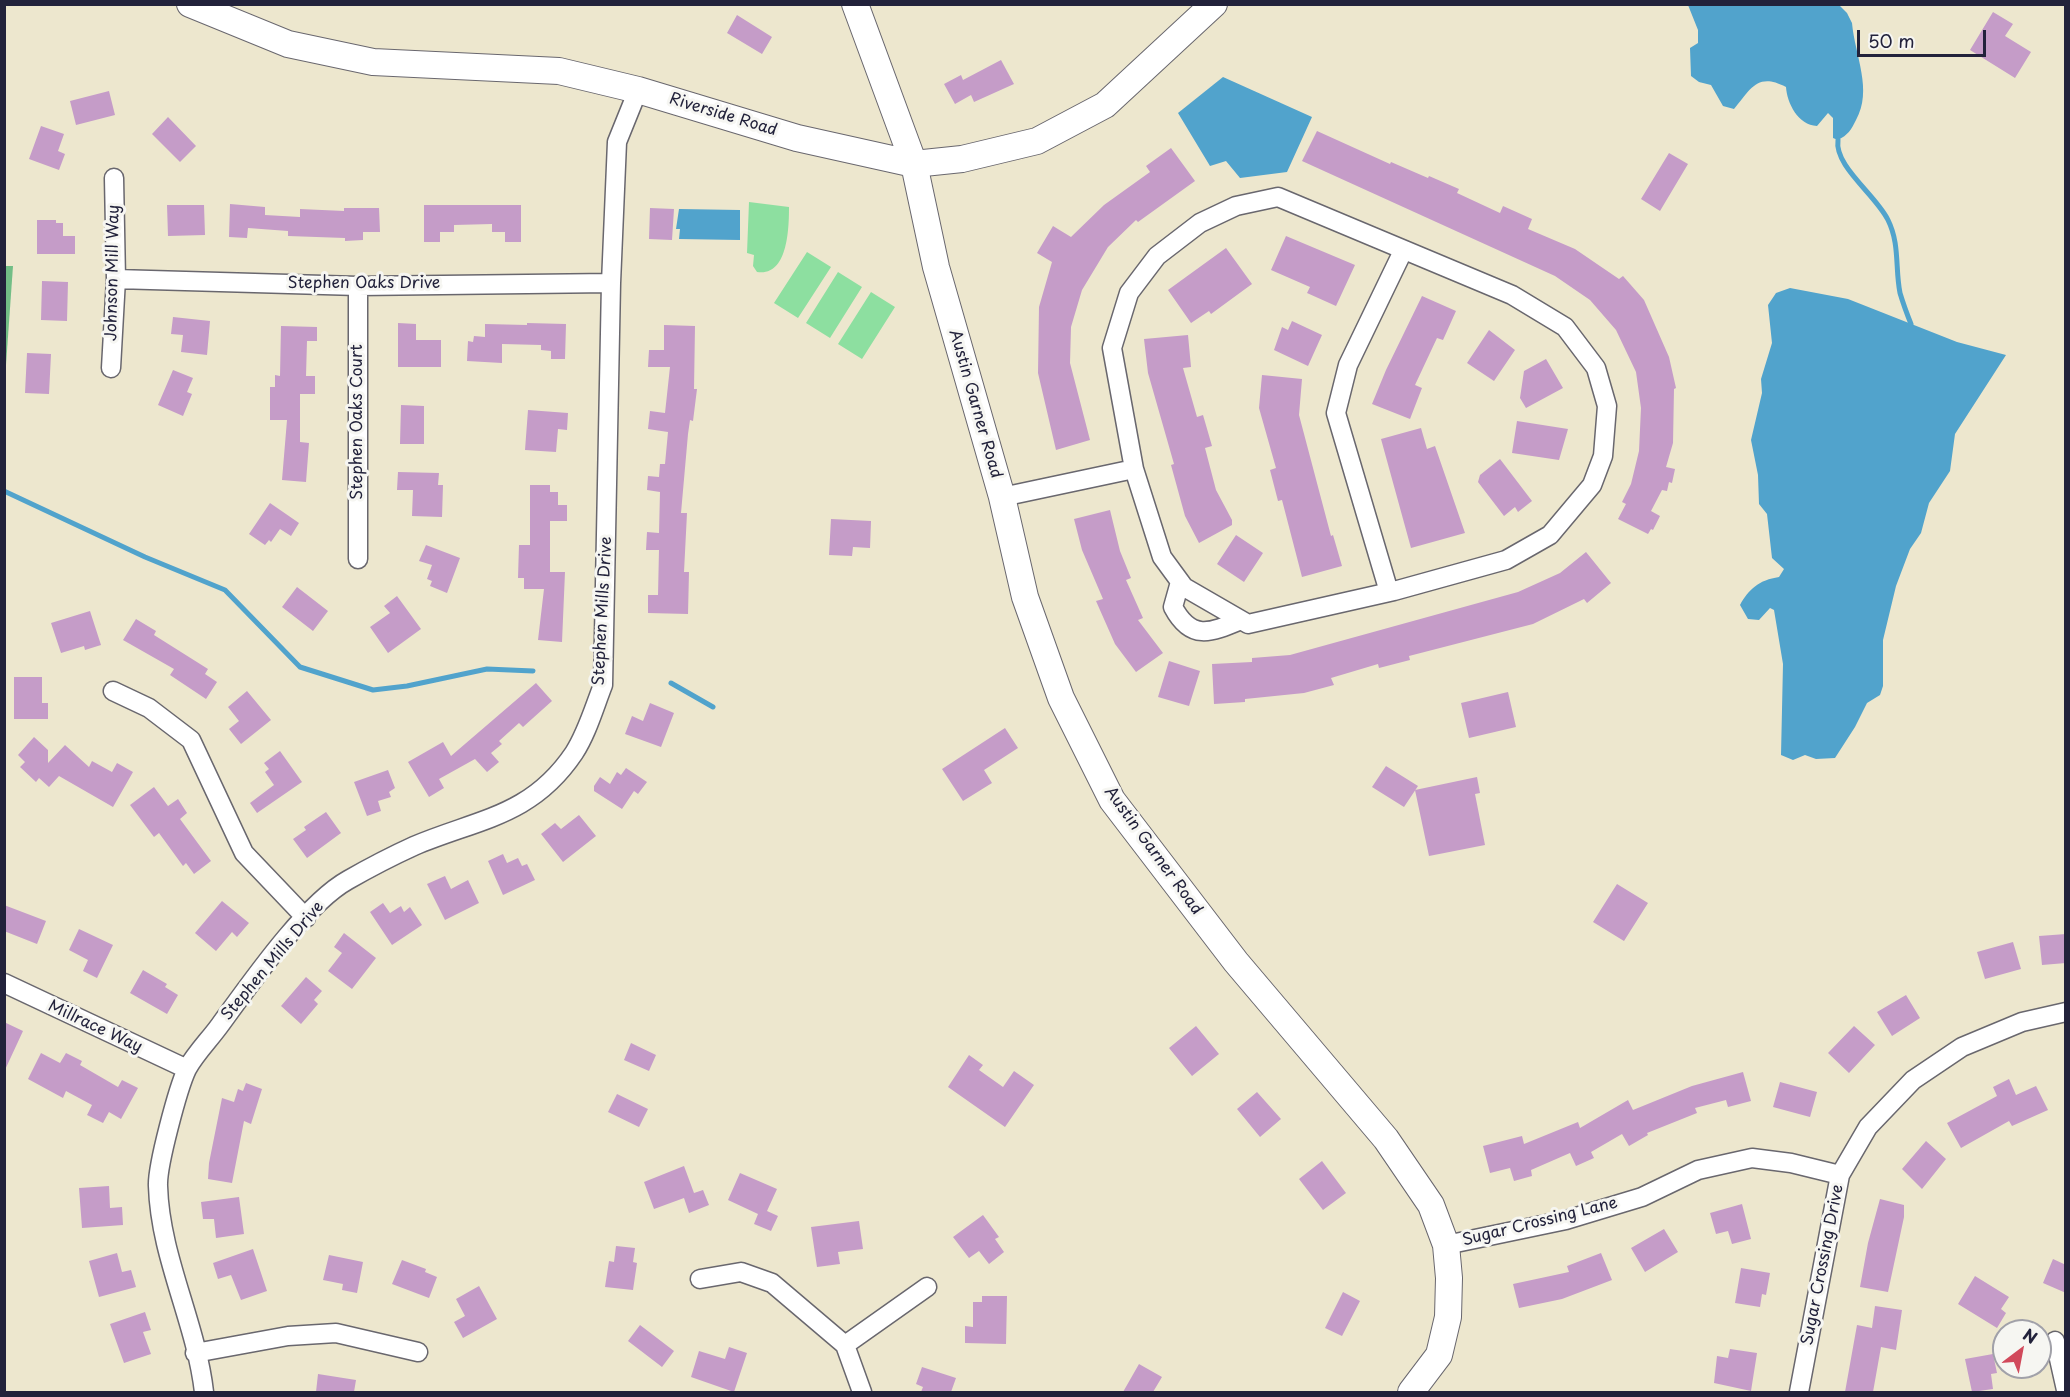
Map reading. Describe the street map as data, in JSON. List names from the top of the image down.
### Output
{
  "streets": {
    "street": [
      "Riverside Road",
      "Johnson Mill Way",
      "Stephen Oaks Drive",
      "Austin Garner Road",
      "Stephen Oaks Court",
      "Stephen Mills Drive",
      "Millrace Way",
      "Sugar Crossing Lane",
      "Sugar Crossing Drive"
    ]
  },
  "crossings": [
    ["Riverside Road", "Austin Garner Road"],
    ["Riverside Road", "Stephen Mills Drive"],
    ["Johnson Mill Way", "Stephen Oaks Drive"],
    ["Stephen Oaks Drive", "Stephen Oaks Court"],
    ["Stephen Oaks Drive", "Stephen Mills Drive"],
    ["Austin Garner Road", "Sugar Crossing Lane"],
    ["Stephen Mills Drive", "Millrace Way"],
    ["Sugar Crossing Lane", "Sugar Crossing Drive"]
  ],
  "scale_bar": "50 m",
  "north": "top right"
}
